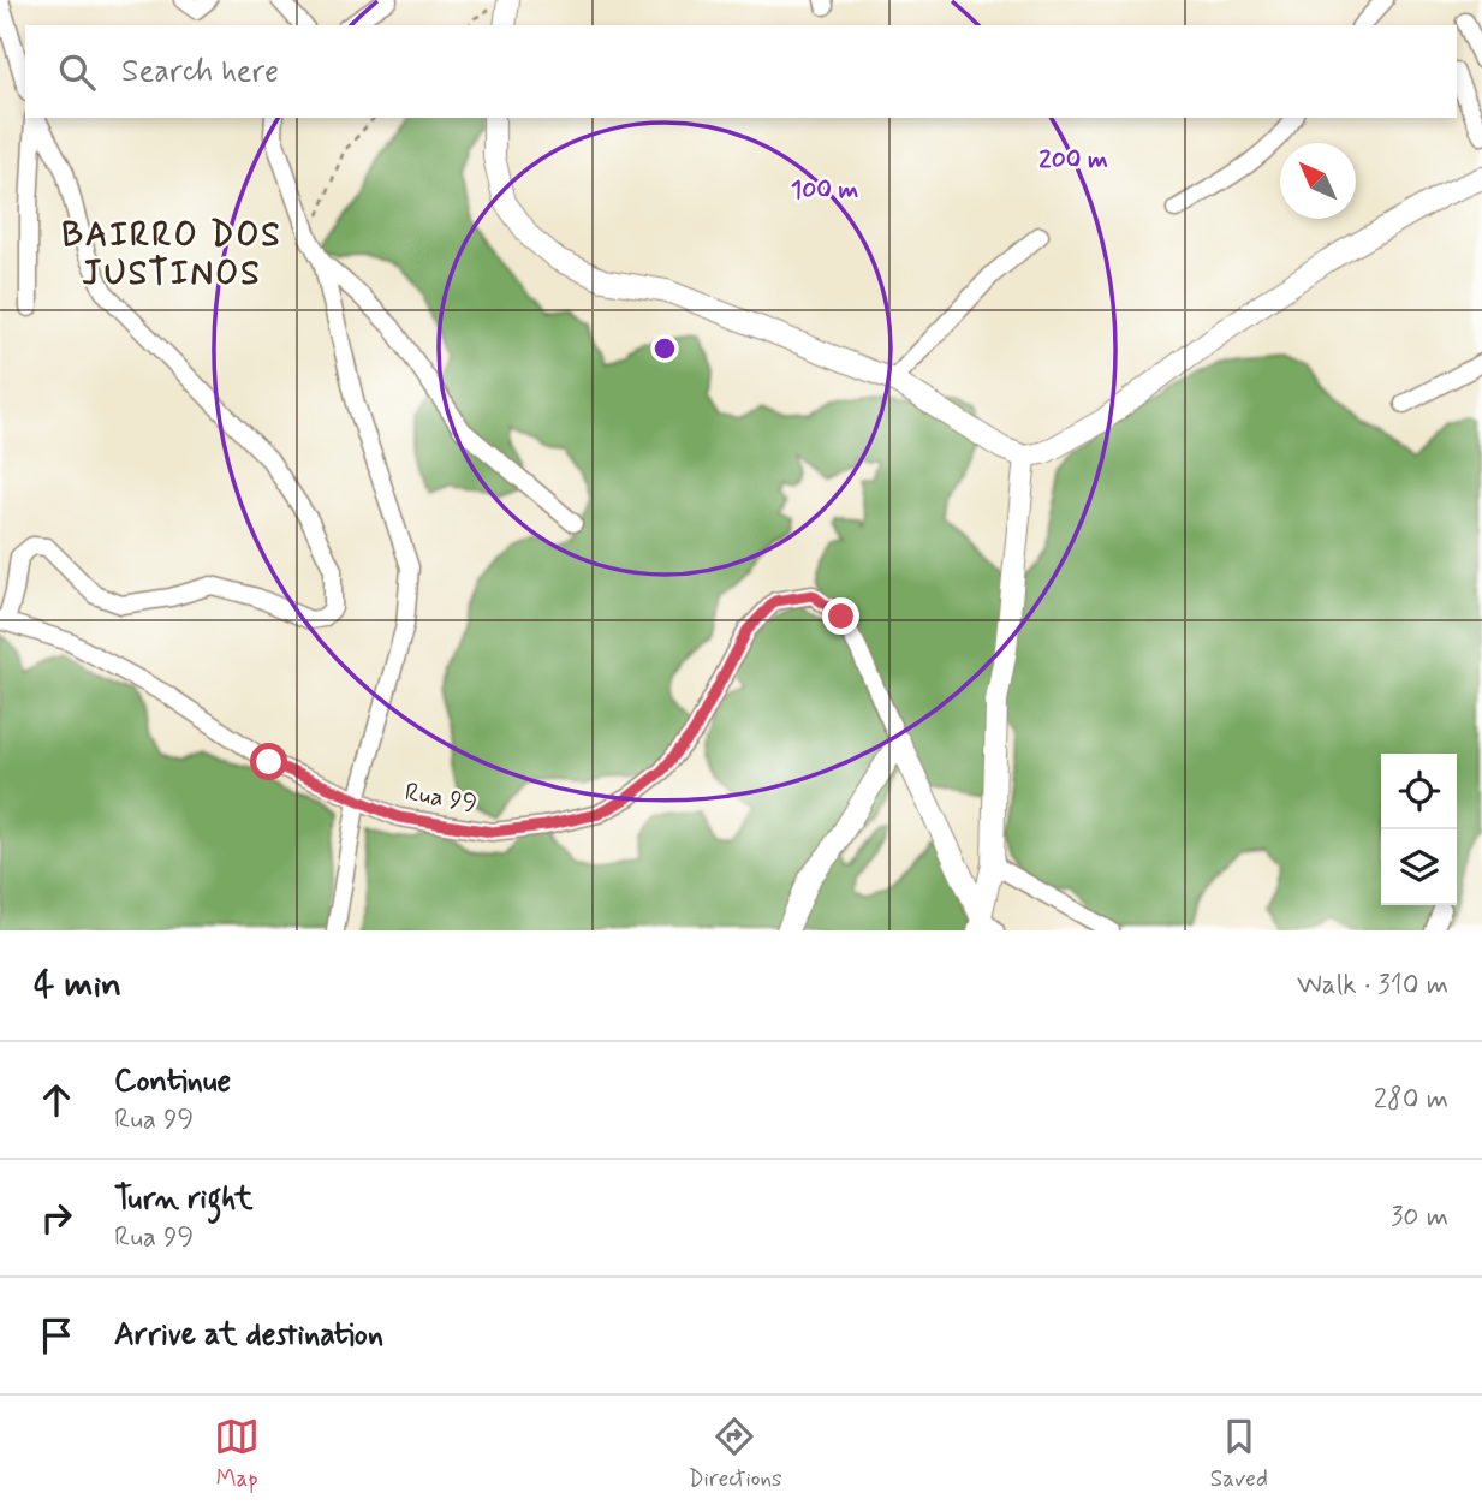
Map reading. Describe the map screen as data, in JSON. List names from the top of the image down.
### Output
{
  "streets": {
    "street": ["Rua 99"]
  },
  "districts": ["BAIRRO DOS JUSTINOS"],
  "north": "top left",
  "page": {
    "search": "Search here",
    "heading": ["4 min", "Walk · 310 m"],
    "list": [
      ["Continue", "Rua 99", "280 m"],
      ["Turn right", "Rua 99", "30 m"],
      "Arrive at destination"
    ],
    "nav": ["Map", "Directions", "Saved"]
  },
  "rings": ["200 m", "100 m"]
}
